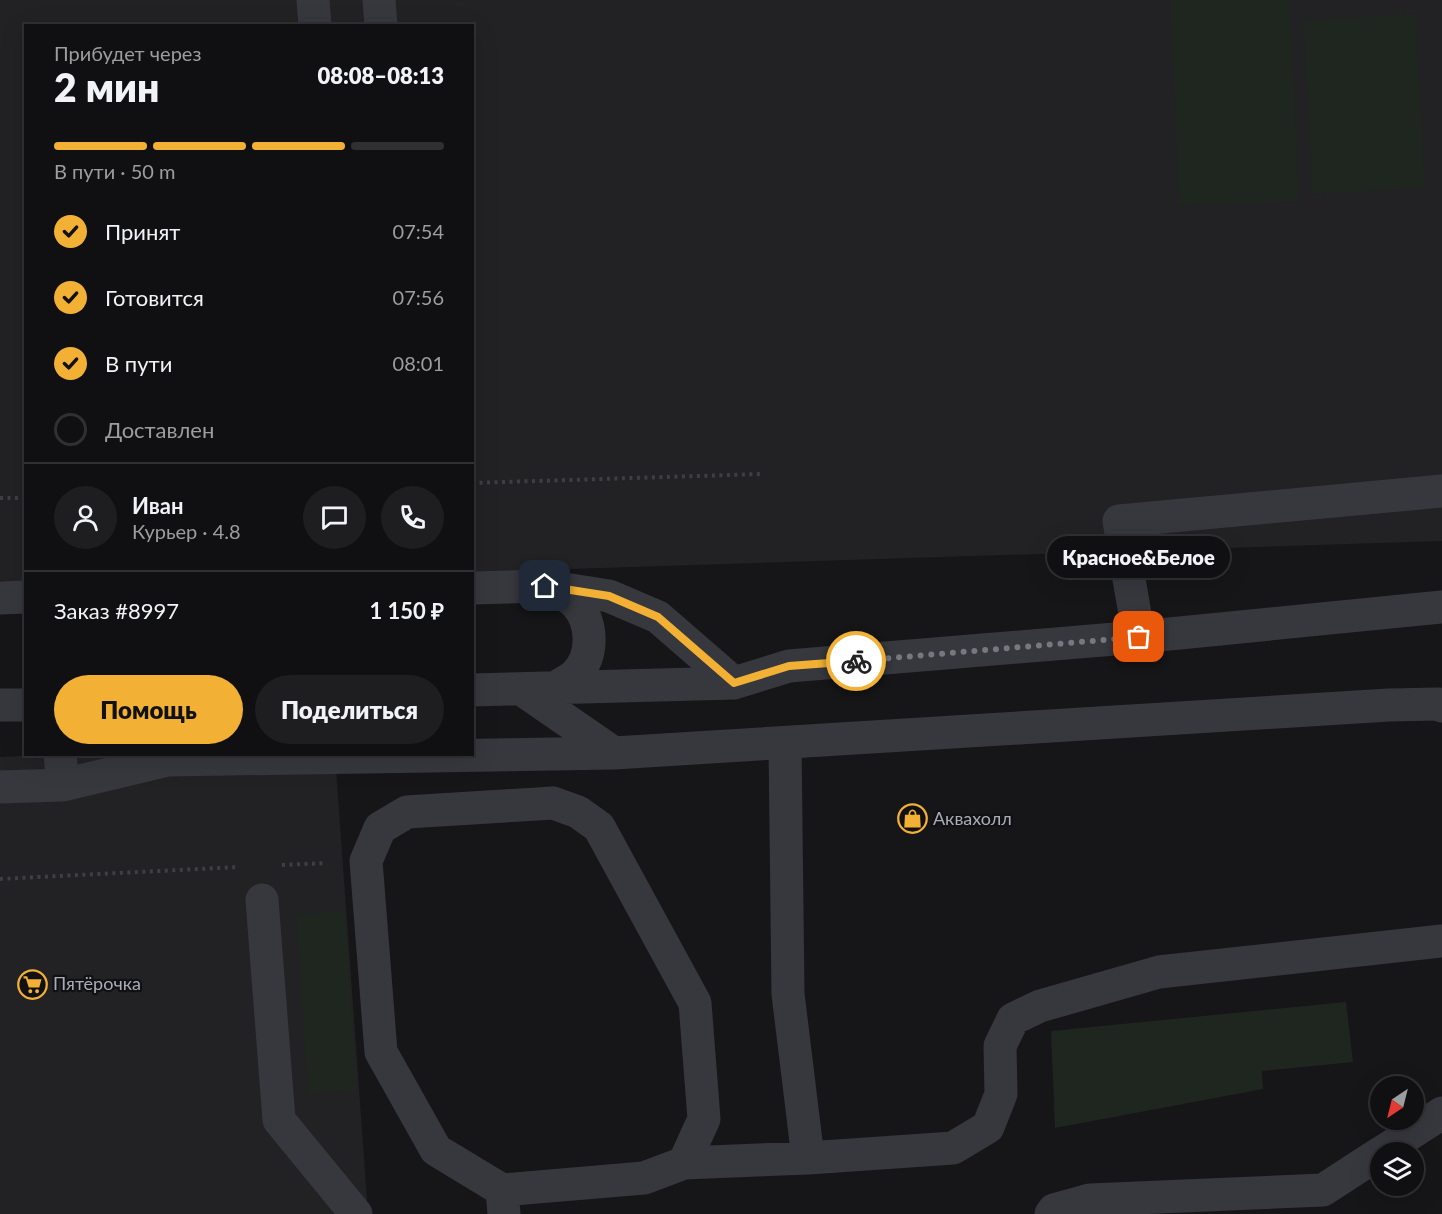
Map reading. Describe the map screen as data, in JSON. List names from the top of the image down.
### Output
{
  "places": {
    "other": ["Красное&Белое"],
    "shop": ["Аквахолл"],
    "supermarket": ["Пятёрочка"]
  },
  "north": "bottom left",
  "page": {
    "heading": ["2 мин", "Прибудет через", "08:08–08:13"],
    "panel": [
      "Иван",
      "Курьер · 4.8",
      "Заказ #8997",
      "1 150 ₽"
    ],
    "bar": "В пути · 50 m",
    "list": [
      ["Принят", "07:54"],
      ["Готовится", "07:56"],
      ["В пути", "08:01"],
      "Доставлен"
    ],
    "bubble": "Красное&Белое",
    "buttons": ["Помощь", "Поделиться"]
  }
}
